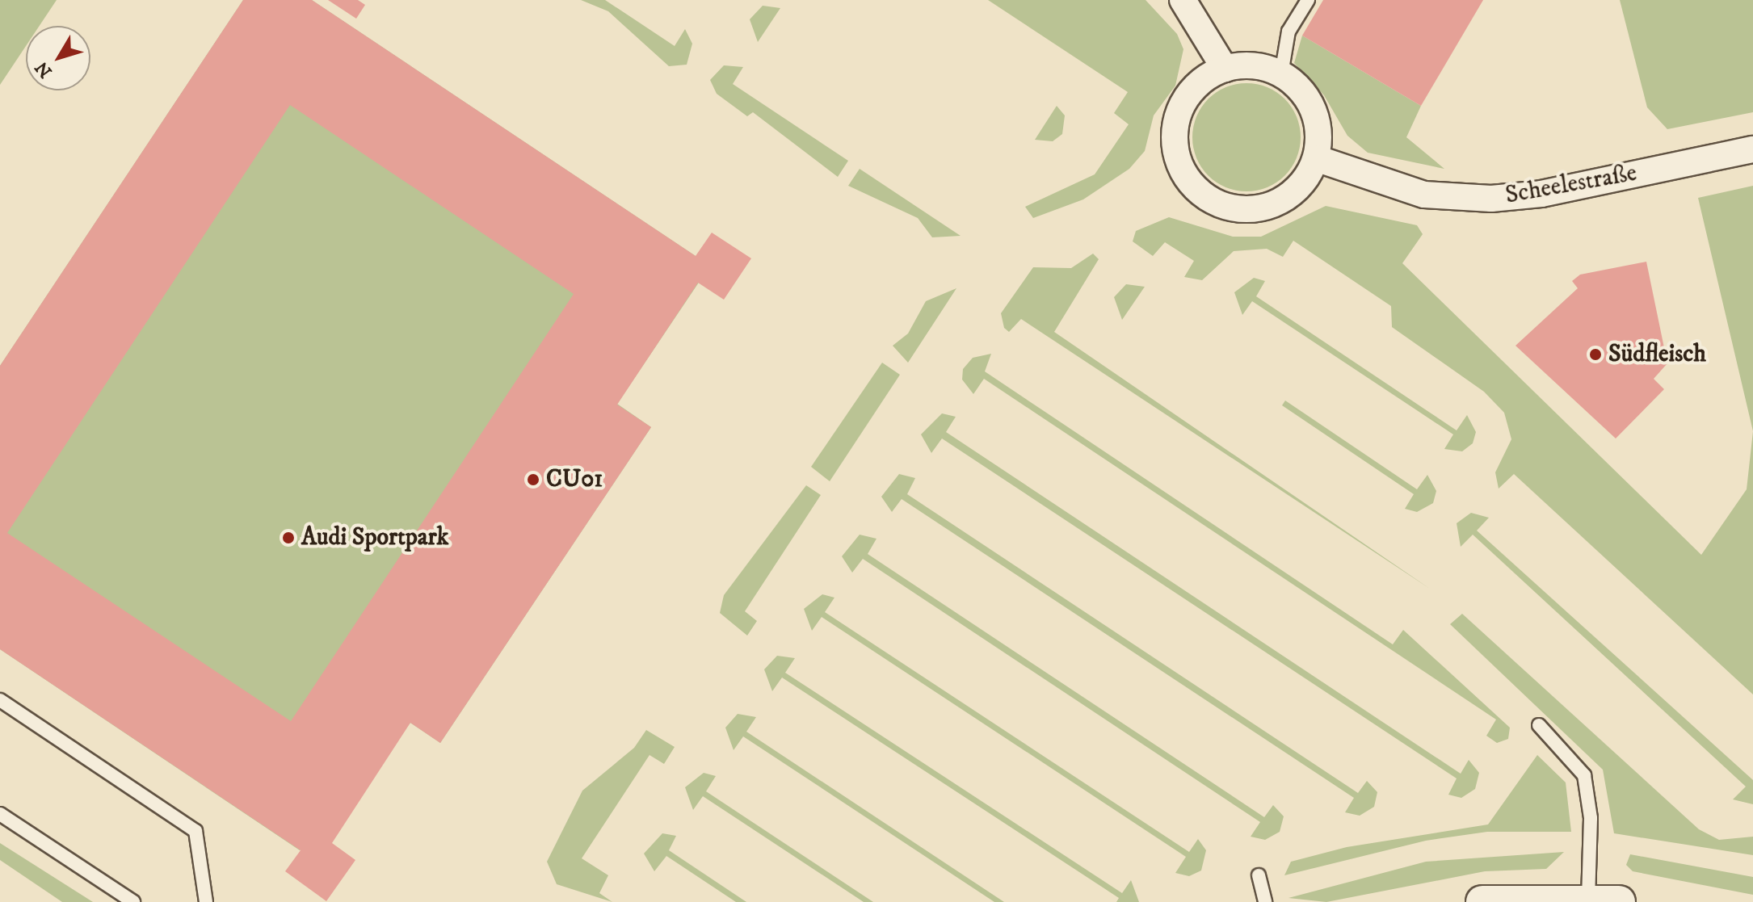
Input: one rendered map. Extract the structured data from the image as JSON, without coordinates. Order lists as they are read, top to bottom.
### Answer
{
  "streets": {
    "street": ["Scheelestraße"]
  },
  "places": ["Südfleisch", "CU01", "Audi Sportpark"],
  "north": "bottom left"
}
